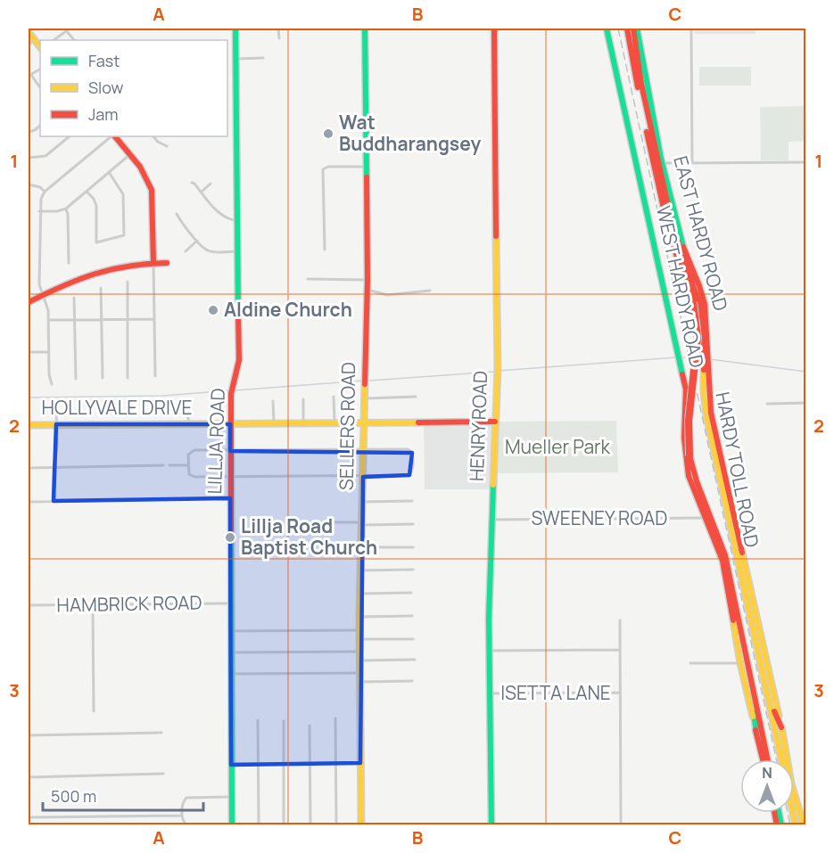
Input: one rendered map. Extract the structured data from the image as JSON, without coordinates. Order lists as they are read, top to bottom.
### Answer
{
  "streets": {
    "main road": [
      "EAST HARDY ROAD",
      "WEST HARDY ROAD",
      "HOLLYVALE DRIVE",
      "SELLERS ROAD",
      "HENRY ROAD",
      "LILLJA ROAD",
      "HARDY TOLL ROAD"
    ],
    "street": ["SWEENEY ROAD", "HAMBRICK ROAD", "ISETTA LANE"]
  },
  "crossings": [
    ["EAST HARDY ROAD", "HARDY TOLL ROAD"],
    ["WEST HARDY ROAD", "SWEENEY ROAD"],
    ["HOLLYVALE DRIVE", "SELLERS ROAD"],
    ["HOLLYVALE DRIVE", "HENRY ROAD"],
    ["HOLLYVALE DRIVE", "LILLJA ROAD"],
    ["HENRY ROAD", "SWEENEY ROAD"],
    ["HENRY ROAD", "ISETTA LANE"],
    ["LILLJA ROAD", "HAMBRICK ROAD"]
  ],
  "parks": ["Mueller Park"],
  "places": ["Wat Buddharangsey", "Aldine Church", "Lillja Road Baptist Church"],
  "legend": ["Fast", "Slow", "Jam"],
  "scale_bar": "500 m",
  "north": "top",
  "grid": {
    "columns": ["A", "B", "C"],
    "rows": ["1", "2", "3"]
  }
}
